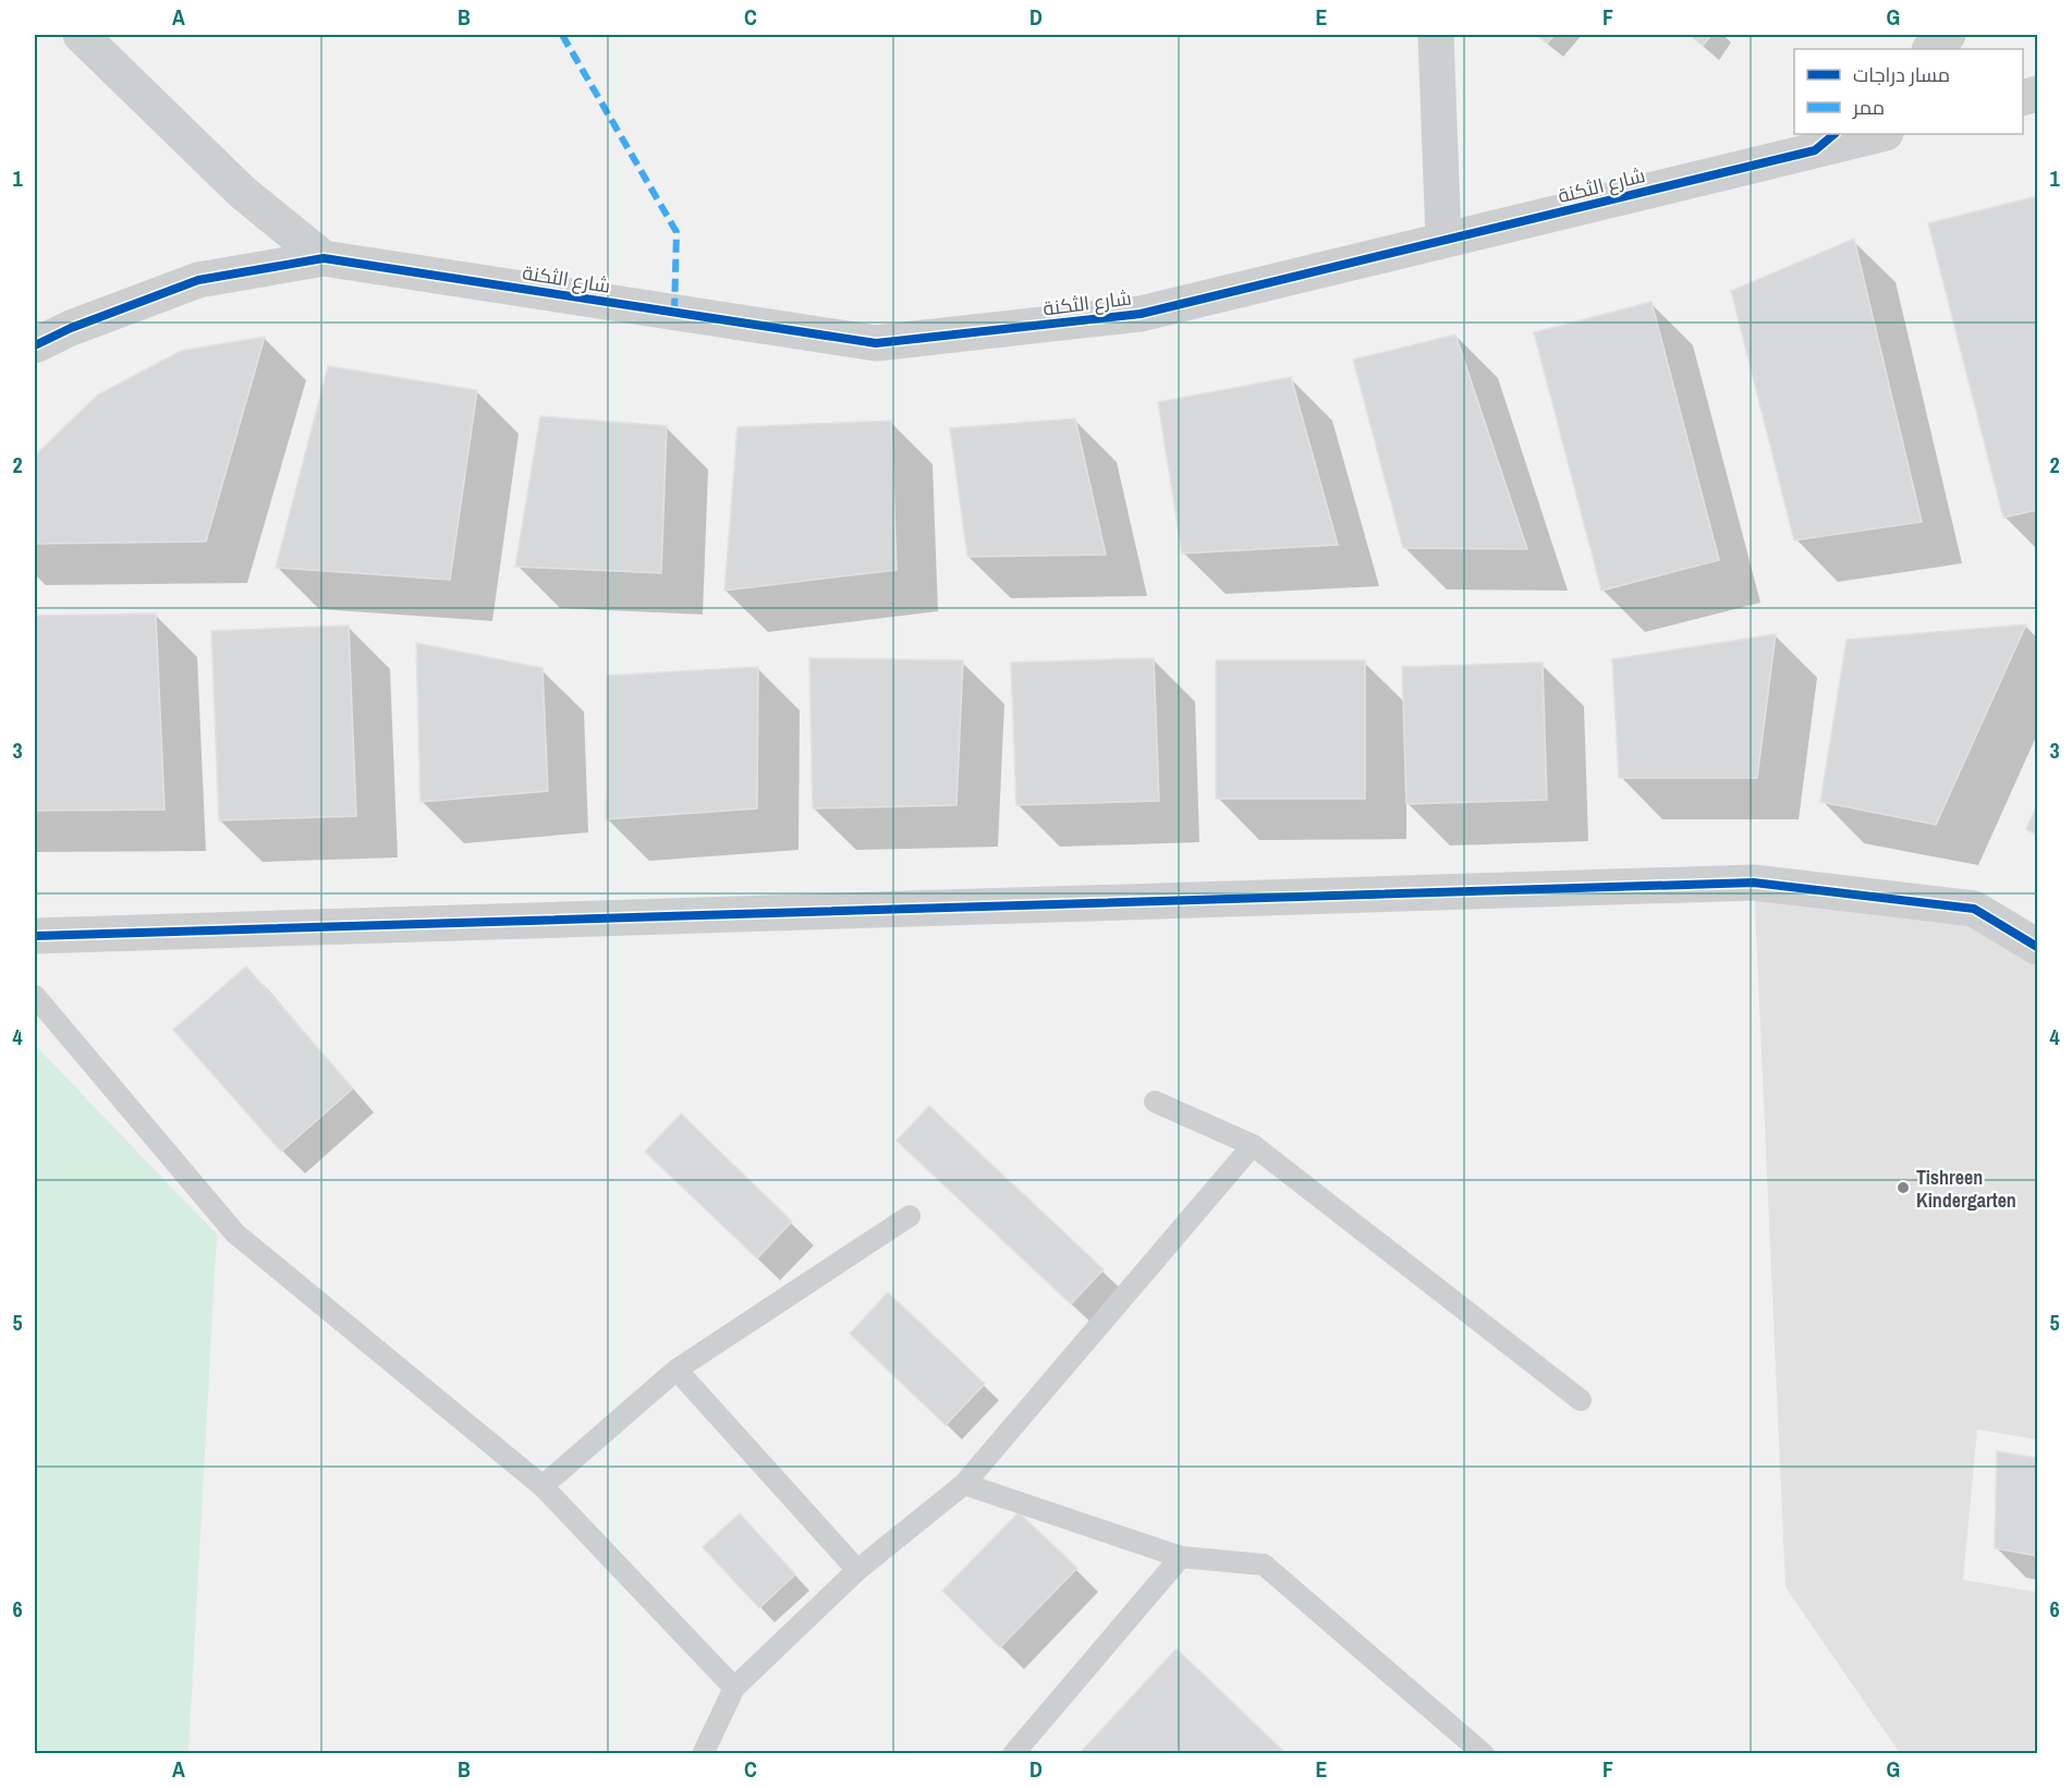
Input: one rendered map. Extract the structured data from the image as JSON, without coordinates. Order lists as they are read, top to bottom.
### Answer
{
  "streets": {
    "street": ["شارع الثكنة"]
  },
  "places": ["Tishreen Kindergarten"],
  "legend": ["مسار دراجات", "ممر"],
  "grid": {
    "columns": [
      "A",
      "B",
      "C",
      "D",
      "E",
      "F",
      "G"
    ],
    "rows": [
      "1",
      "2",
      "3",
      "4",
      "5",
      "6"
    ]
  }
}
